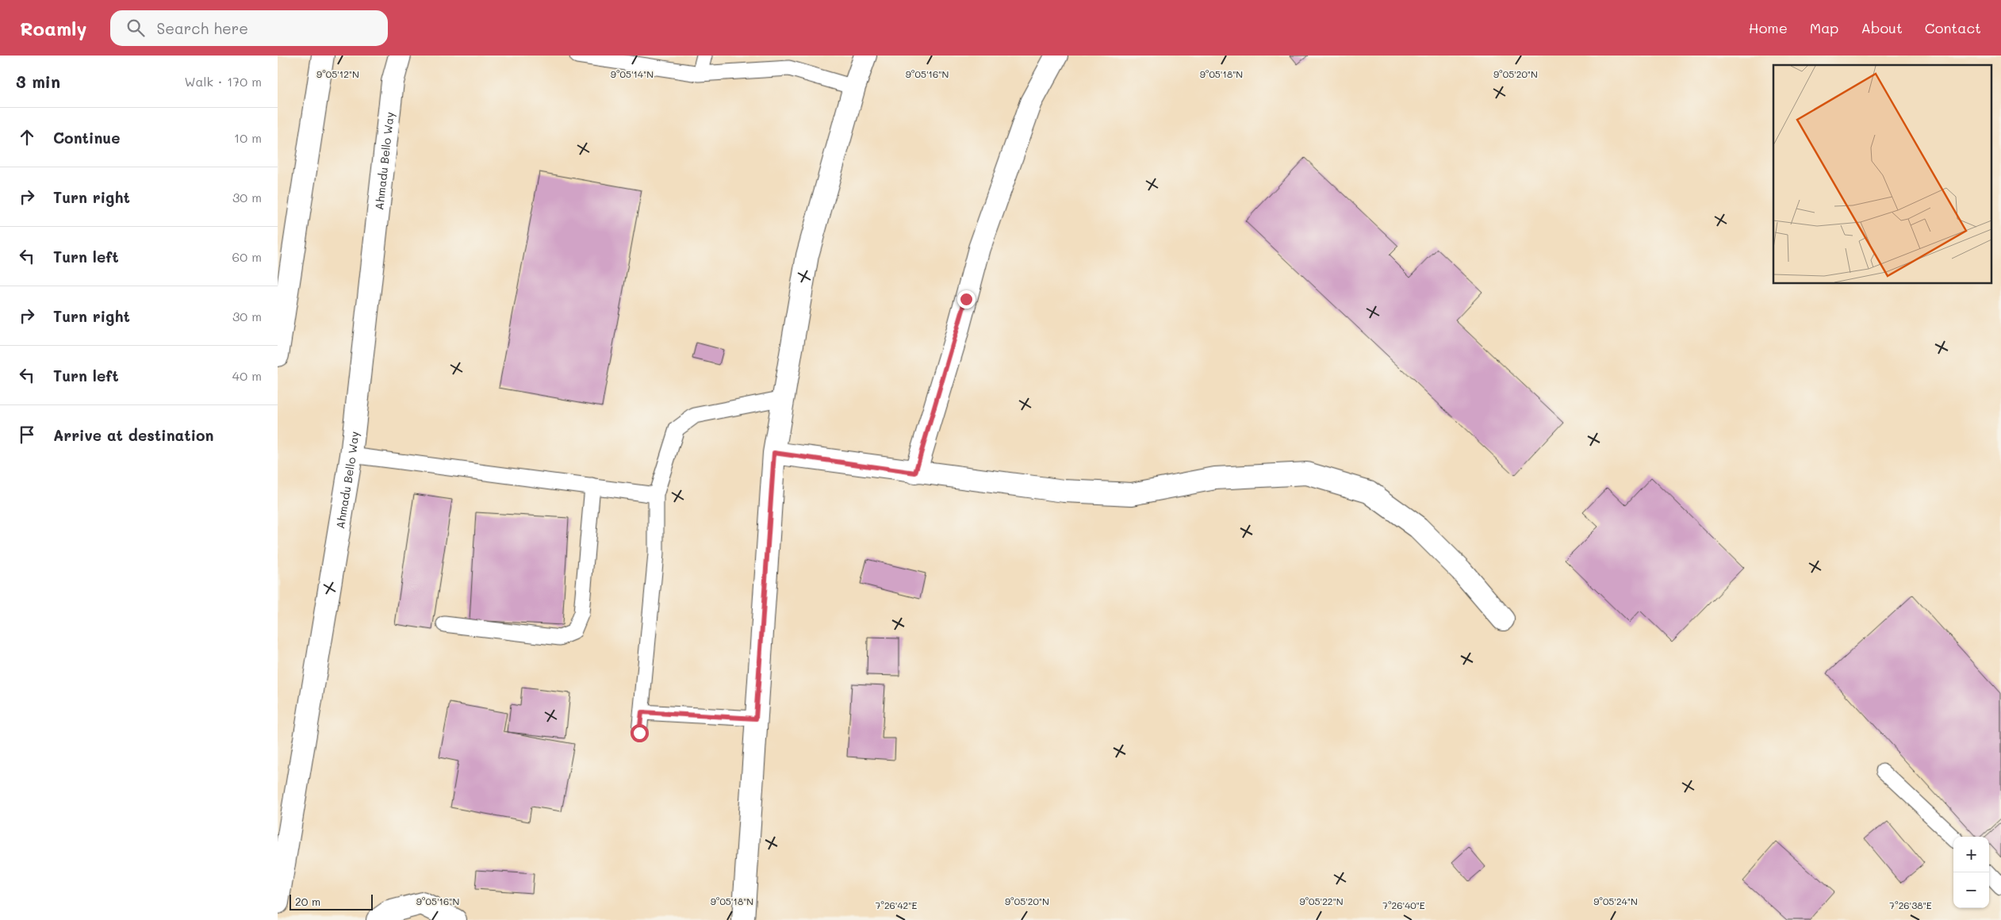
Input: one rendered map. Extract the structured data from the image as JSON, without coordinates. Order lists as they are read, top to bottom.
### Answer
{
  "streets": {
    "street": ["Ahmadu Bello Way"]
  },
  "scale_bar": "20 m",
  "page": {
    "header": "Roamly",
    "search": "Search here",
    "nav": [
      "Home",
      "Map",
      "About",
      "Contact"
    ],
    "heading": ["3 min", "Walk · 170 m"],
    "list": [
      ["Continue", "10 m"],
      ["Turn right", "30 m"],
      ["Turn left", "60 m"],
      ["Turn right", "30 m"],
      ["Turn left", "40 m"],
      "Arrive at destination"
    ],
    "map_buttons": ["+", "−"],
    "scale": "20 m"
  },
  "coordinates": [
    "9°05'12\"N",
    "9°05'14\"N",
    "9°05'16\"N",
    "9°05'18\"N",
    "9°05'20\"N",
    "9°05'22\"N",
    "9°05'24\"N",
    "7°26'42\"E",
    "7°26'40\"E",
    "7°26'38\"E"
  ]
}
